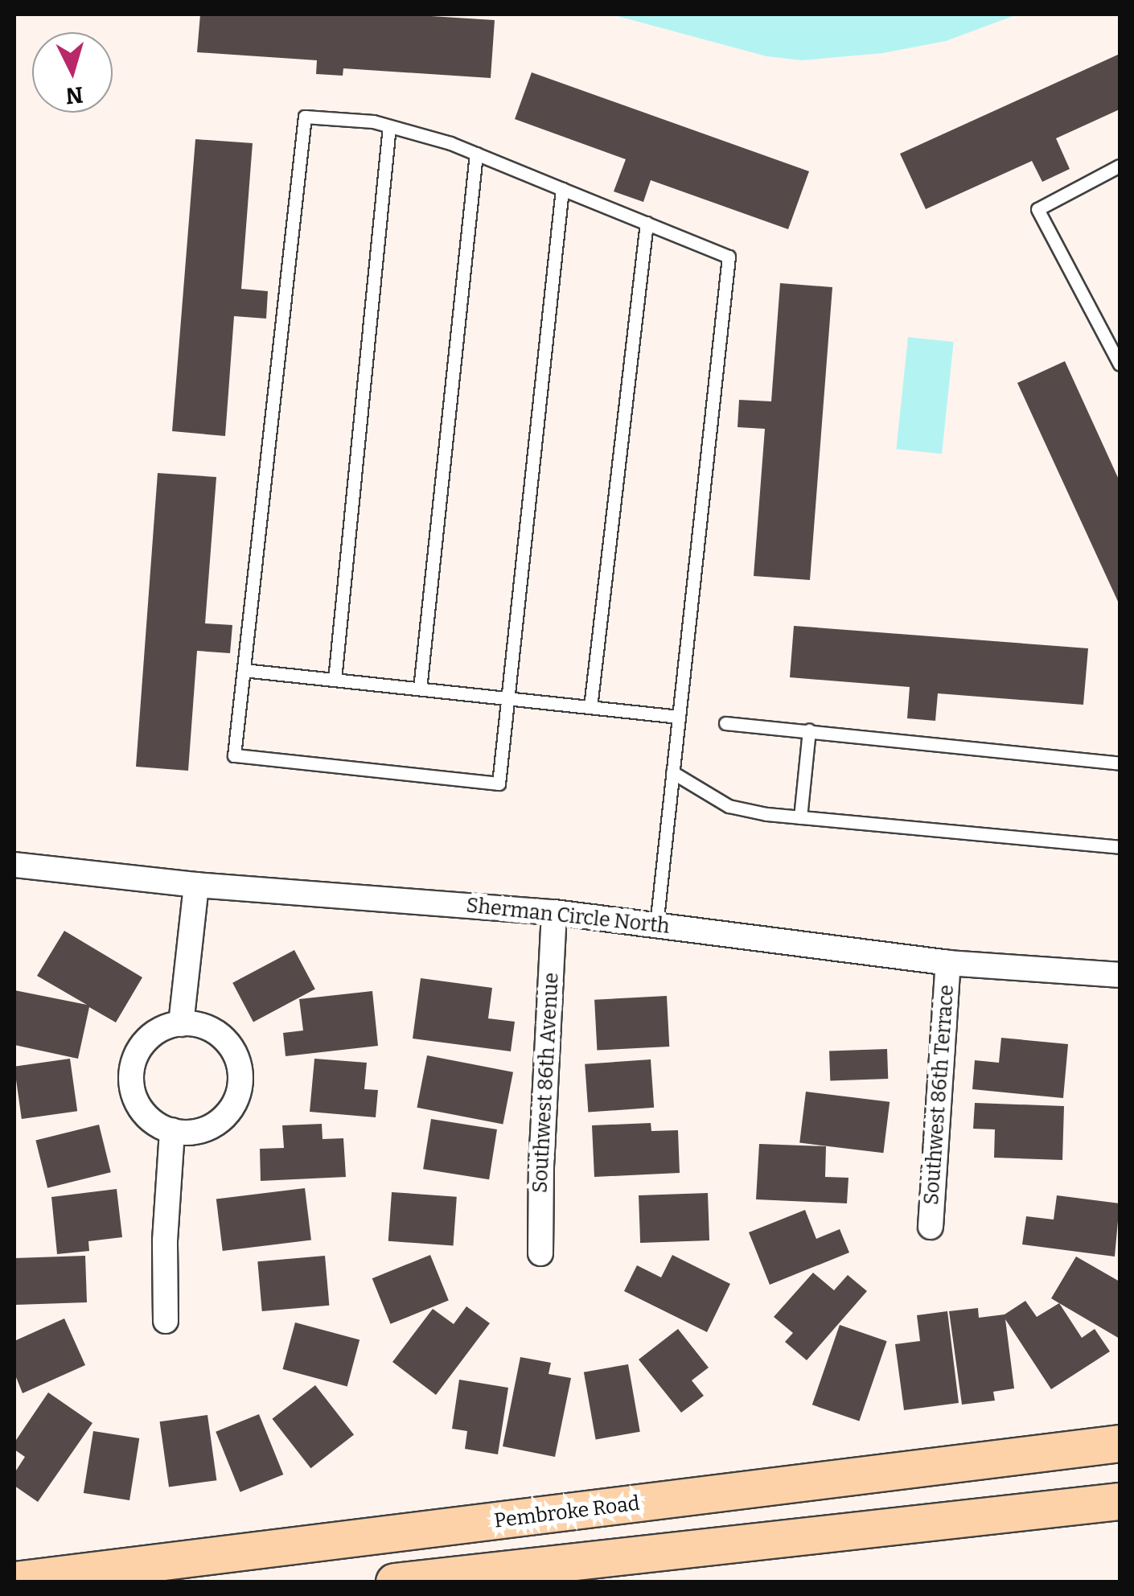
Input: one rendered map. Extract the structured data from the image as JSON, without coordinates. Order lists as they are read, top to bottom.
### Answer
{
  "streets": {
    "main road": ["Pembroke Road"],
    "street": ["Sherman Circle North", "Southwest 86th Avenue", "Southwest 86th Terrace"]
  },
  "crossings": [
    ["Sherman Circle North", "Southwest 86th Avenue"],
    ["Sherman Circle North", "Southwest 86th Terrace"]
  ],
  "north": "bottom"
}
